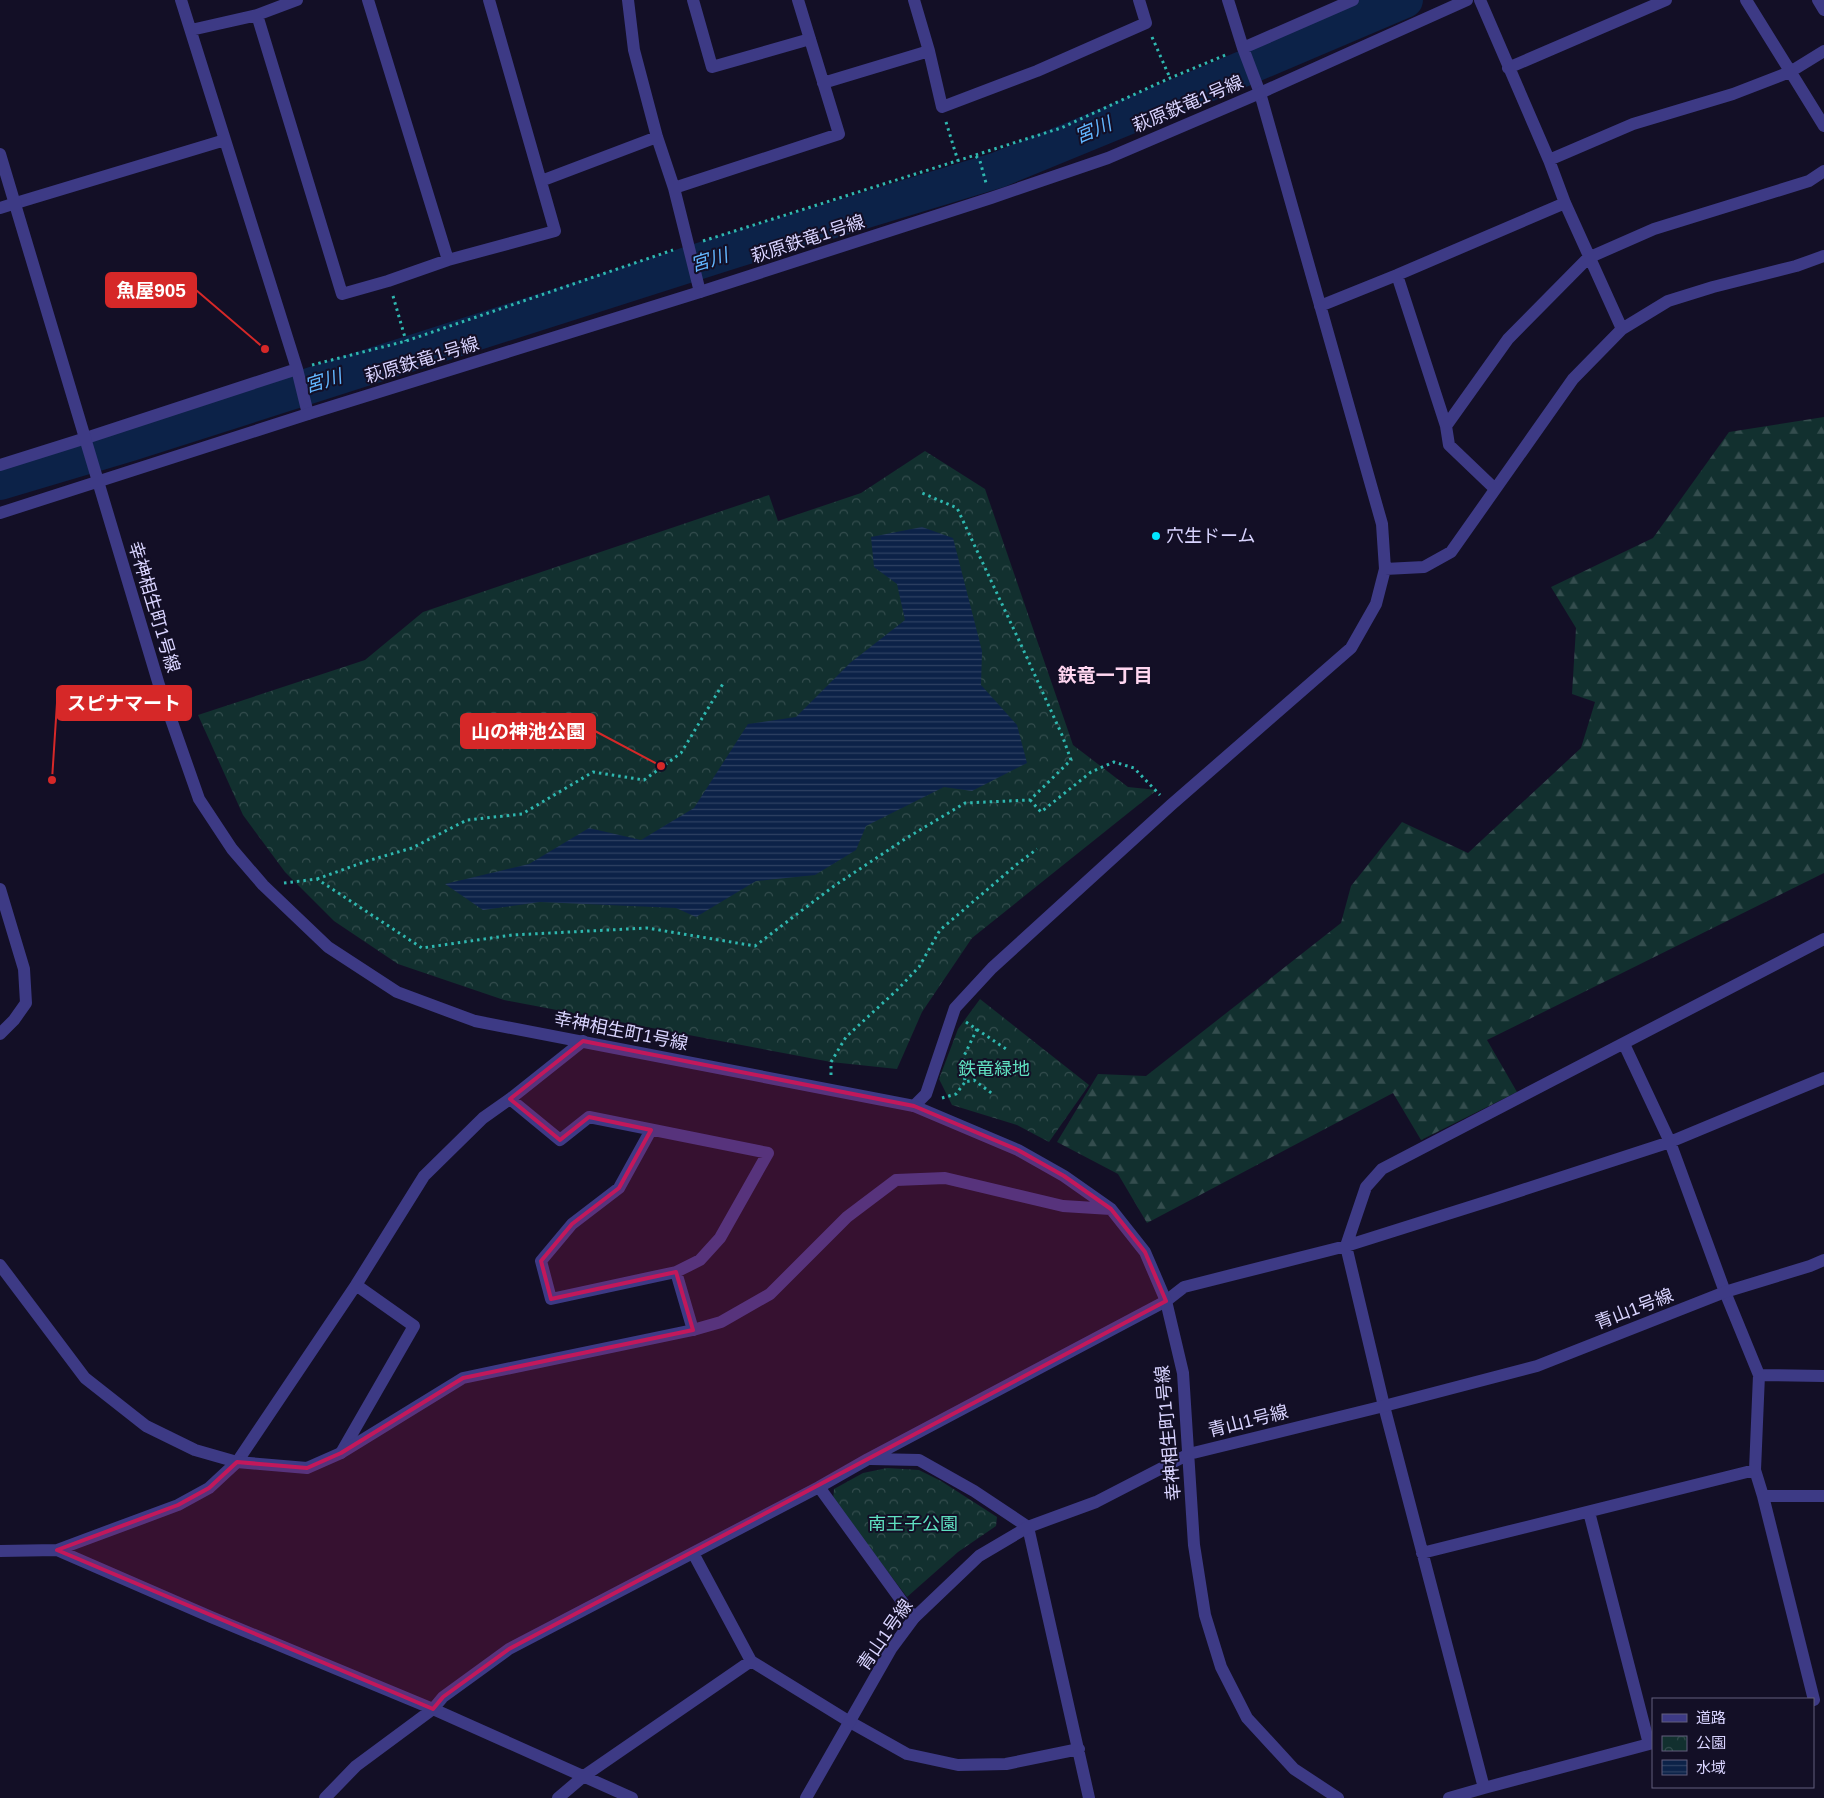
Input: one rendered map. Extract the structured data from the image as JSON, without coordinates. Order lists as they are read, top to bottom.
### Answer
{
  "streets": {
    "street": ["萩原鉄竜1号線", "幸神相生町1号線", "青山1号線"]
  },
  "crossings": [
    ["萩原鉄竜1号線", "幸神相生町1号線"],
    ["幸神相生町1号線", "青山1号線"]
  ],
  "districts": ["鉄竜一丁目"],
  "water": ["宮川"],
  "parks": ["鉄竜緑地", "南王子公園"],
  "places": [
    "魚屋905",
    "穴生ドーム",
    "山の神池公園",
    "スピナマート"
  ],
  "legend": ["道路", "公園", "水域"]
}
